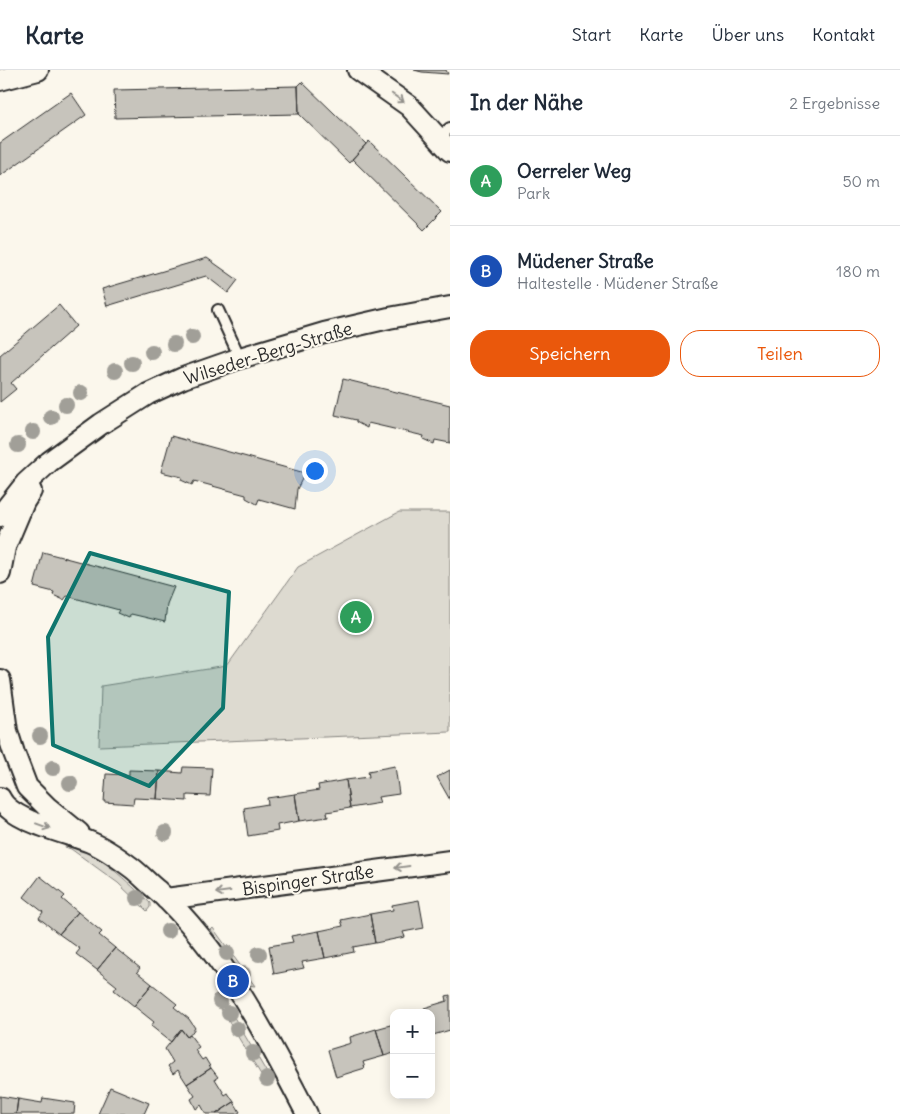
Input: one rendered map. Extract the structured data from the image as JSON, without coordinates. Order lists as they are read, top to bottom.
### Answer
{
  "streets": {
    "street": ["Wilseder-Berg-Straße", "Bispinger Straße"]
  },
  "one_way": ["Bispinger Straße"],
  "page": {
    "header": "Karte",
    "nav": [
      "Start",
      "Karte",
      "Über uns",
      "Kontakt"
    ],
    "heading": ["In der Nähe", "2 Ergebnisse"],
    "list": [
      {
        "mark": "A",
        "name": "Oerreler Weg",
        "note": "Park",
        "value": "50 m"
      },
      {
        "mark": "B",
        "name": "Müdener Straße",
        "note": "Haltestelle · Müdener Straße",
        "value": "180 m"
      }
    ],
    "buttons": ["Speichern", "Teilen"],
    "pins": ["A", "B"],
    "map_buttons": ["+", "−"]
  }
}
